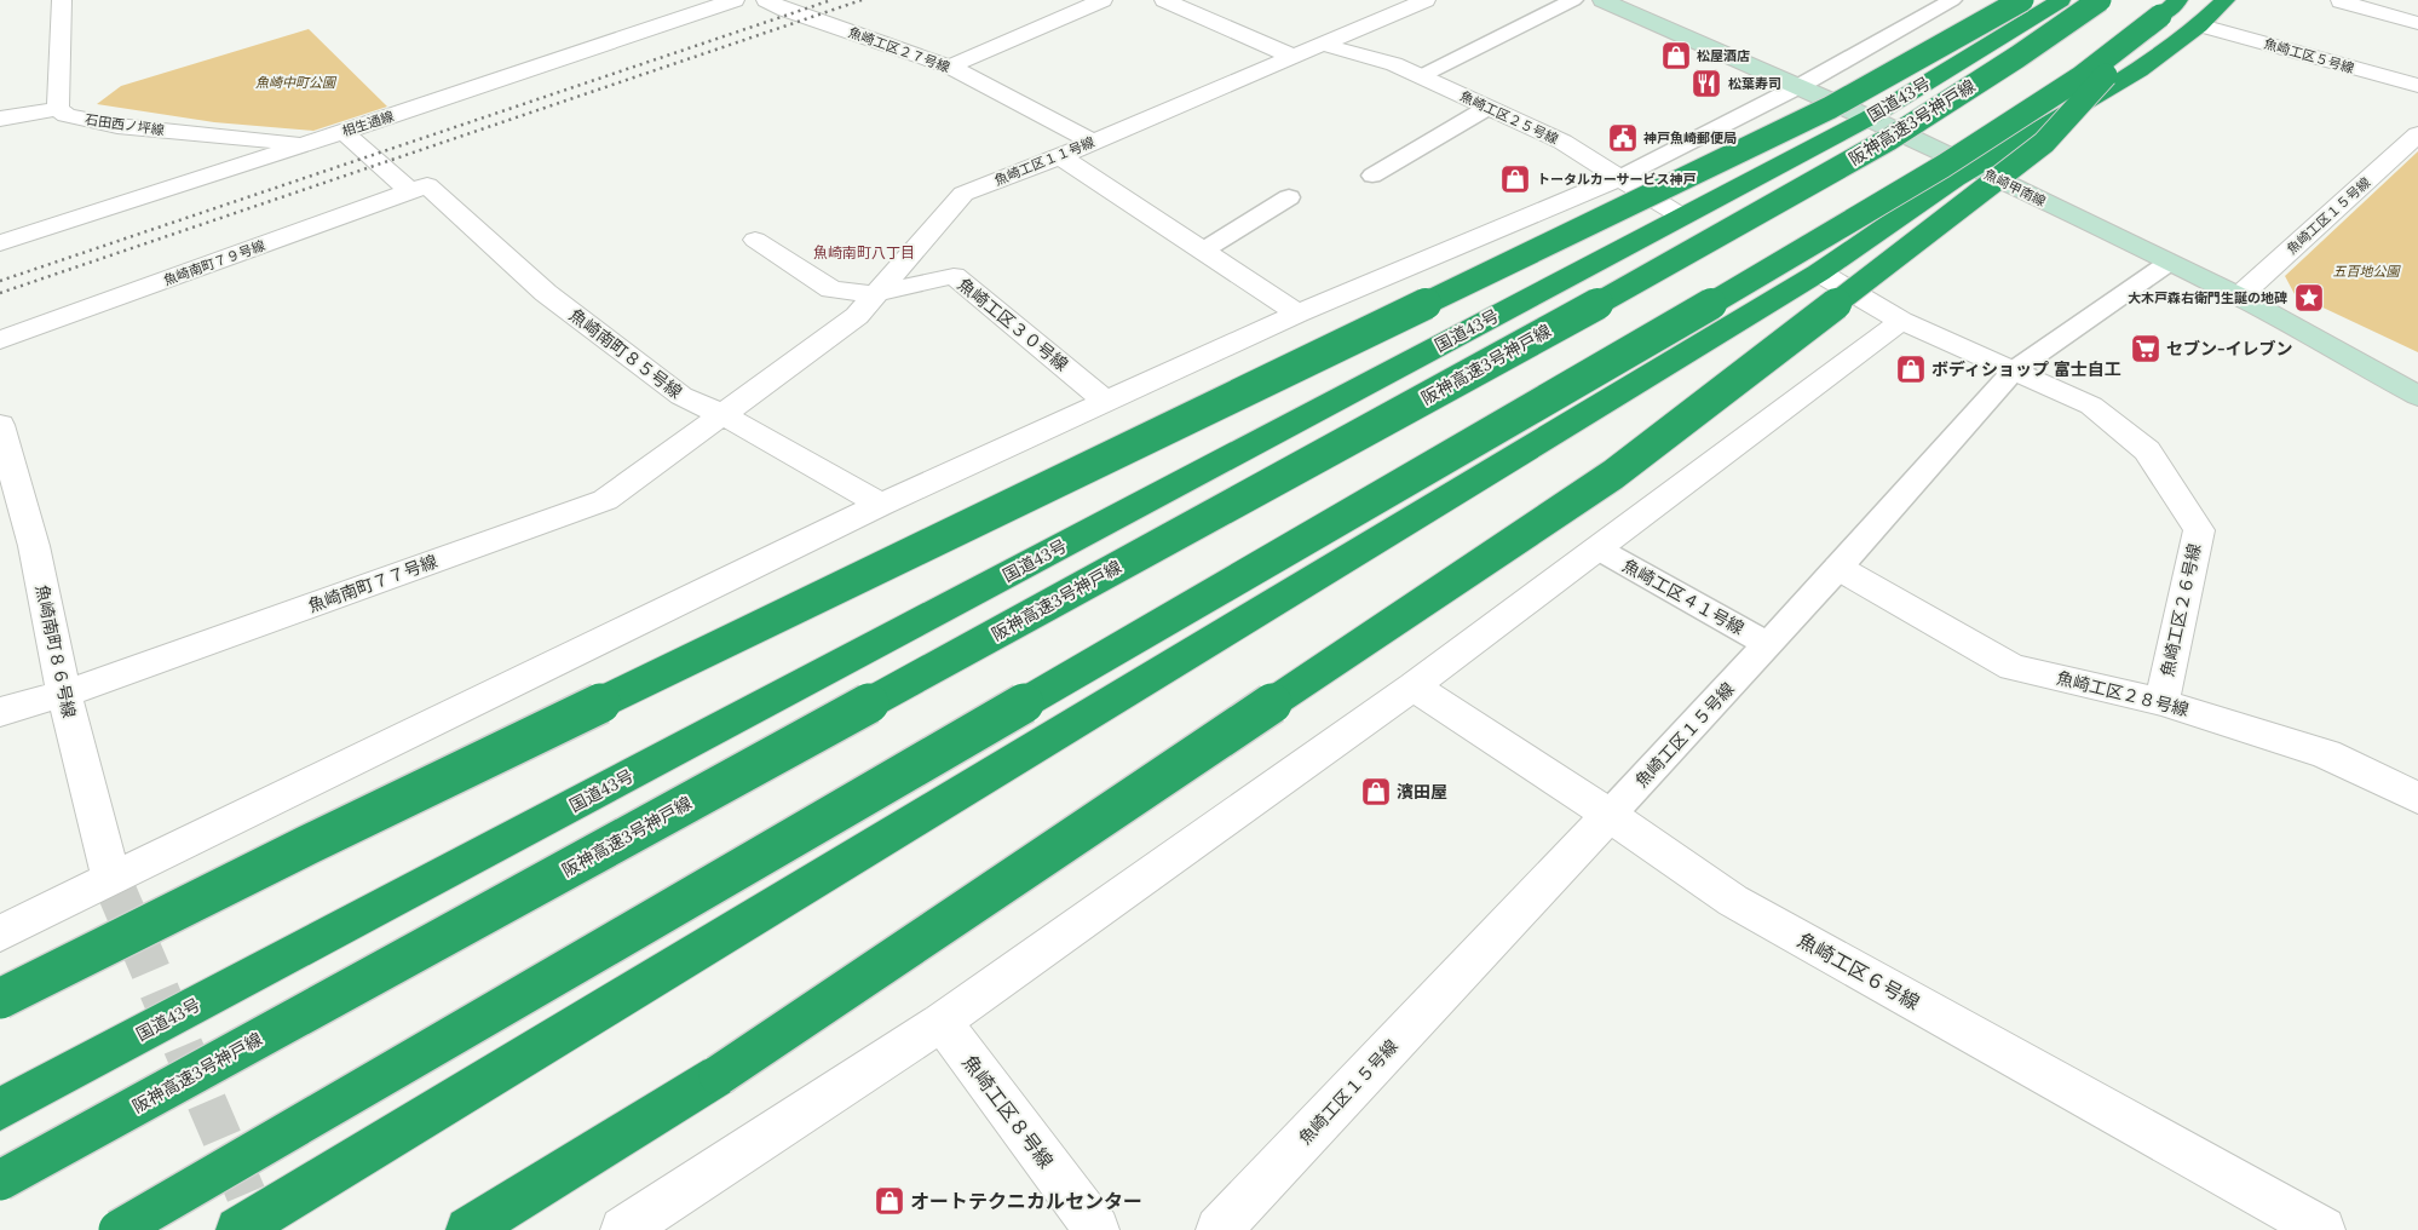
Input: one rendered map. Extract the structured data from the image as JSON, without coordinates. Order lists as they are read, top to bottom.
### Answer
{
  "streets": {
    "highway": ["国道43号", "阪神高速3号神戸線"],
    "street": [
      "魚崎工区２７号線",
      "魚崎工区５号線",
      "魚崎工区２５号線",
      "相生通線",
      "石田西ノ坪線",
      "魚崎工区１１号線",
      "魚崎甲南線",
      "魚崎工区１５号線",
      "魚崎南町７９号線",
      "魚崎工区３０号線",
      "魚崎南町８５号線",
      "魚崎南町７７号線",
      "魚崎工区２６号線",
      "魚崎南町８６号線",
      "魚崎工区２８号線",
      "魚崎工区６号線",
      "魚崎工区８号線"
    ],
    "lane": ["魚崎工区４１号線"]
  },
  "crossings": [
    ["魚崎工区２７号線", "魚崎工区１１号線"],
    ["国道43号", "魚崎工区２５号線"],
    ["国道43号", "魚崎甲南線"],
    ["魚崎工区２５号線", "魚崎工区１１号線"],
    ["相生通線", "石田西ノ坪線"],
    ["魚崎工区１１号線", "魚崎工区３０号線"],
    ["魚崎工区１１号線", "魚崎南町８５号線"],
    ["魚崎工区１１号線", "魚崎南町７７号線"],
    ["魚崎甲南線", "魚崎工区１５号線"],
    ["魚崎工区１５号線", "魚崎工区４１号線"],
    ["魚崎工区１５号線", "魚崎工区２６号線"],
    ["魚崎工区１５号線", "魚崎工区２８号線"],
    ["魚崎工区１５号線", "魚崎工区６号線"],
    ["魚崎南町７９号線", "魚崎南町８５号線"],
    ["魚崎南町８５号線", "魚崎南町７７号線"],
    ["魚崎南町７７号線", "魚崎南町８６号線"],
    ["魚崎工区２６号線", "魚崎工区２８号線"]
  ],
  "districts": ["魚崎南町八丁目"],
  "parks": ["魚崎中町公園", "五百地公園"],
  "places": {
    "shop": [
      "松屋酒店",
      "トータルカーサービス神戸",
      "ボディショップ 富士自工",
      "濱田屋",
      "オートテクニカルセンター"
    ],
    "restaurant": ["松葉寿司"],
    "public building": ["神戸魚崎郵便局"],
    "place": ["大木戸森右衛門生誕の地碑"],
    "supermarket": ["セブン-イレブン"]
  }
}
